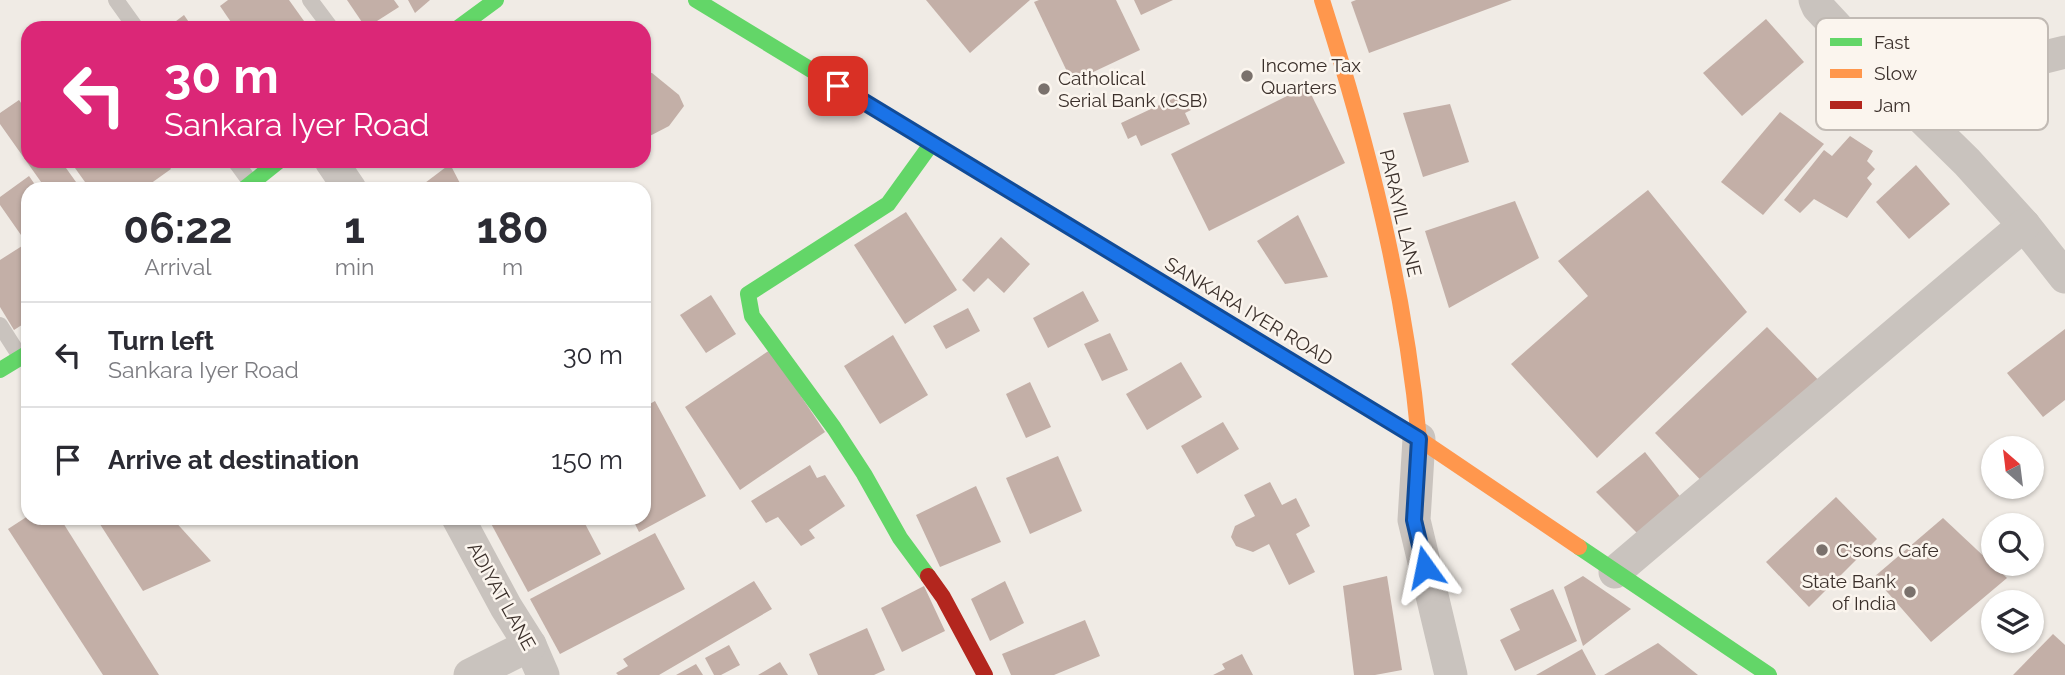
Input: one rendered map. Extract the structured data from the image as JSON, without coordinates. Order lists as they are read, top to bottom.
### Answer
{
  "streets": {
    "main road": ["PARAYIL LANE", "SANKARA IYER ROAD"],
    "street": ["ADIYAT LANE"]
  },
  "crossings": [
    ["PARAYIL LANE", "SANKARA IYER ROAD"]
  ],
  "places": [
    "Income Tax Quarters",
    "Catholical Serial Bank (CSB)",
    "C'sons Cafe",
    "State Bank of India"
  ],
  "legend": ["Fast", "Slow", "Jam"],
  "north": "top left",
  "page": {
    "turn": ["30 m", "Sankara Iyer Road"],
    "eta": [
      "06:22",
      "Arrival",
      "1",
      "min",
      "180",
      "m"
    ],
    "list": [
      {
        "name": "Turn left",
        "note": "Sankara Iyer Road",
        "value": "30 m"
      },
      {
        "name": "Arrive at destination",
        "value": "150 m"
      }
    ]
  }
}
